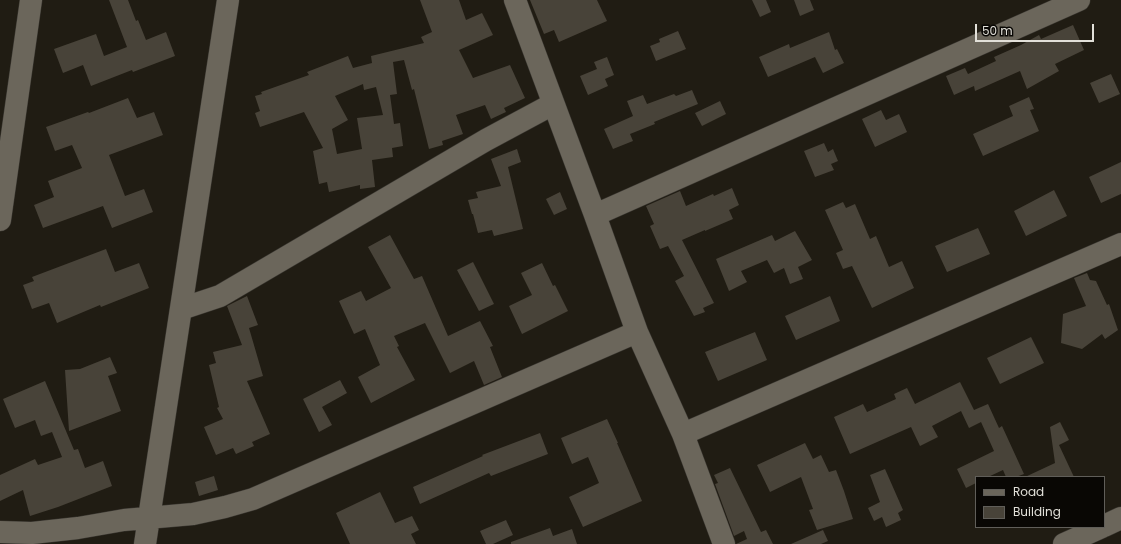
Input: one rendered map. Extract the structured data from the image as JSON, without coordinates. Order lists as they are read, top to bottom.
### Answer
{
  "legend": ["Road", "Building"],
  "scale_bar": "50 m"
}
